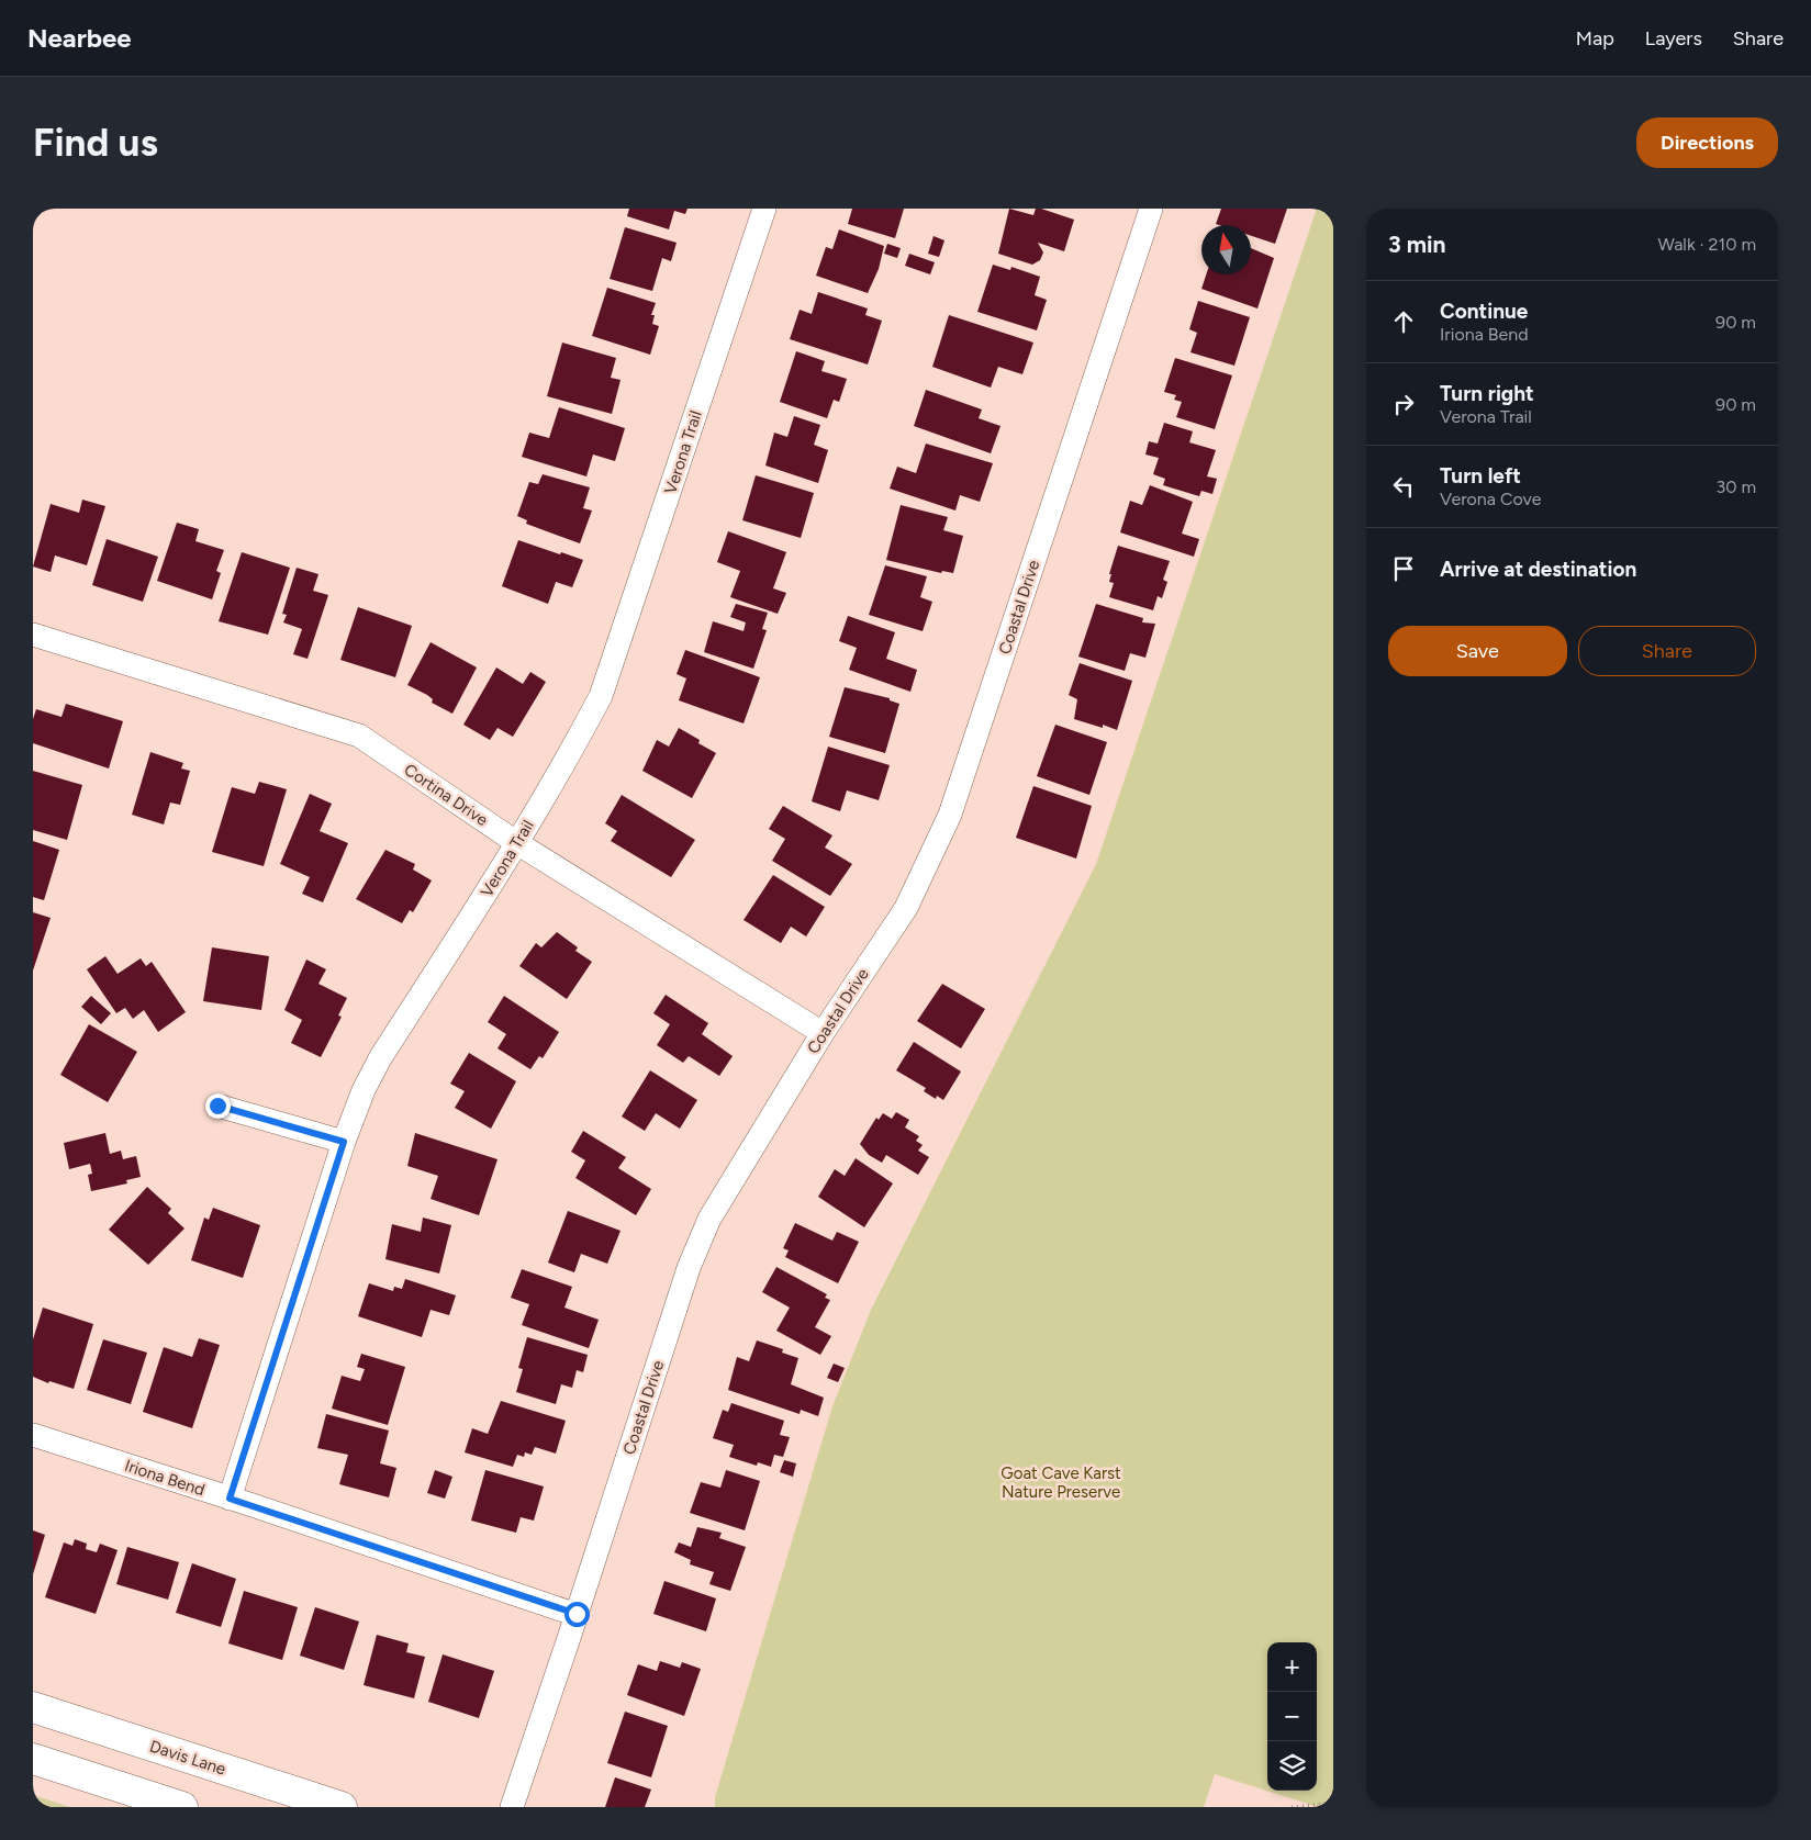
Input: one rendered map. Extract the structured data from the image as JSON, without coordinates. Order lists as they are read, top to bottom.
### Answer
{
  "streets": {
    "main road": ["Davis Lane"],
    "street": [
      "Verona Trail",
      "Coastal Drive",
      "Cortina Drive",
      "Iriona Bend"
    ]
  },
  "crossings": [
    ["Verona Trail", "Cortina Drive"],
    ["Verona Trail", "Iriona Bend"],
    ["Coastal Drive", "Cortina Drive"],
    ["Coastal Drive", "Iriona Bend"]
  ],
  "parks": ["Goat Cave Karst Nature Preserve"],
  "north": "top",
  "page": {
    "header": "Nearbee",
    "nav": ["Map", "Layers", "Share"],
    "buttons": [
      "Directions",
      ["Save", "Share"]
    ],
    "title": "Find us",
    "heading": ["3 min", "Walk · 210 m"],
    "list": [
      ["Continue", "Iriona Bend", "90 m"],
      ["Turn right", "Verona Trail", "90 m"],
      ["Turn left", "Verona Cove", "30 m"],
      "Arrive at destination"
    ],
    "map_buttons": ["+", "−"]
  }
}
